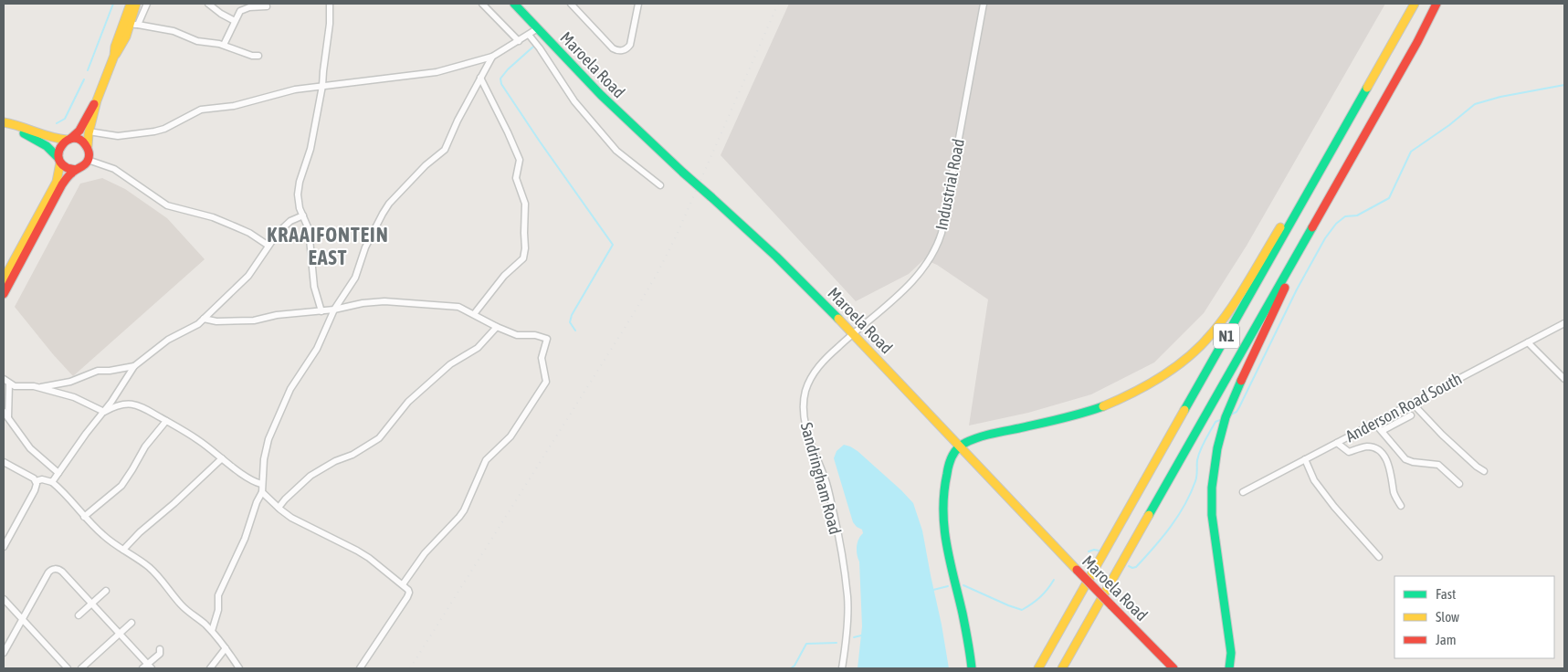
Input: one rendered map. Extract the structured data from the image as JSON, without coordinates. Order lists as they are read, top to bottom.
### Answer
{
  "streets": {
    "main road": ["Maroela Road", "N1"],
    "street": ["Industrial Road", "Anderson Road South", "Sandringham Road"]
  },
  "crossings": [
    ["Maroela Road", "Industrial Road"],
    ["Maroela Road", "Sandringham Road"],
    ["Industrial Road", "Sandringham Road"]
  ],
  "districts": ["KRAAIFONTEIN EAST"],
  "legend": ["Fast", "Slow", "Jam"]
}
